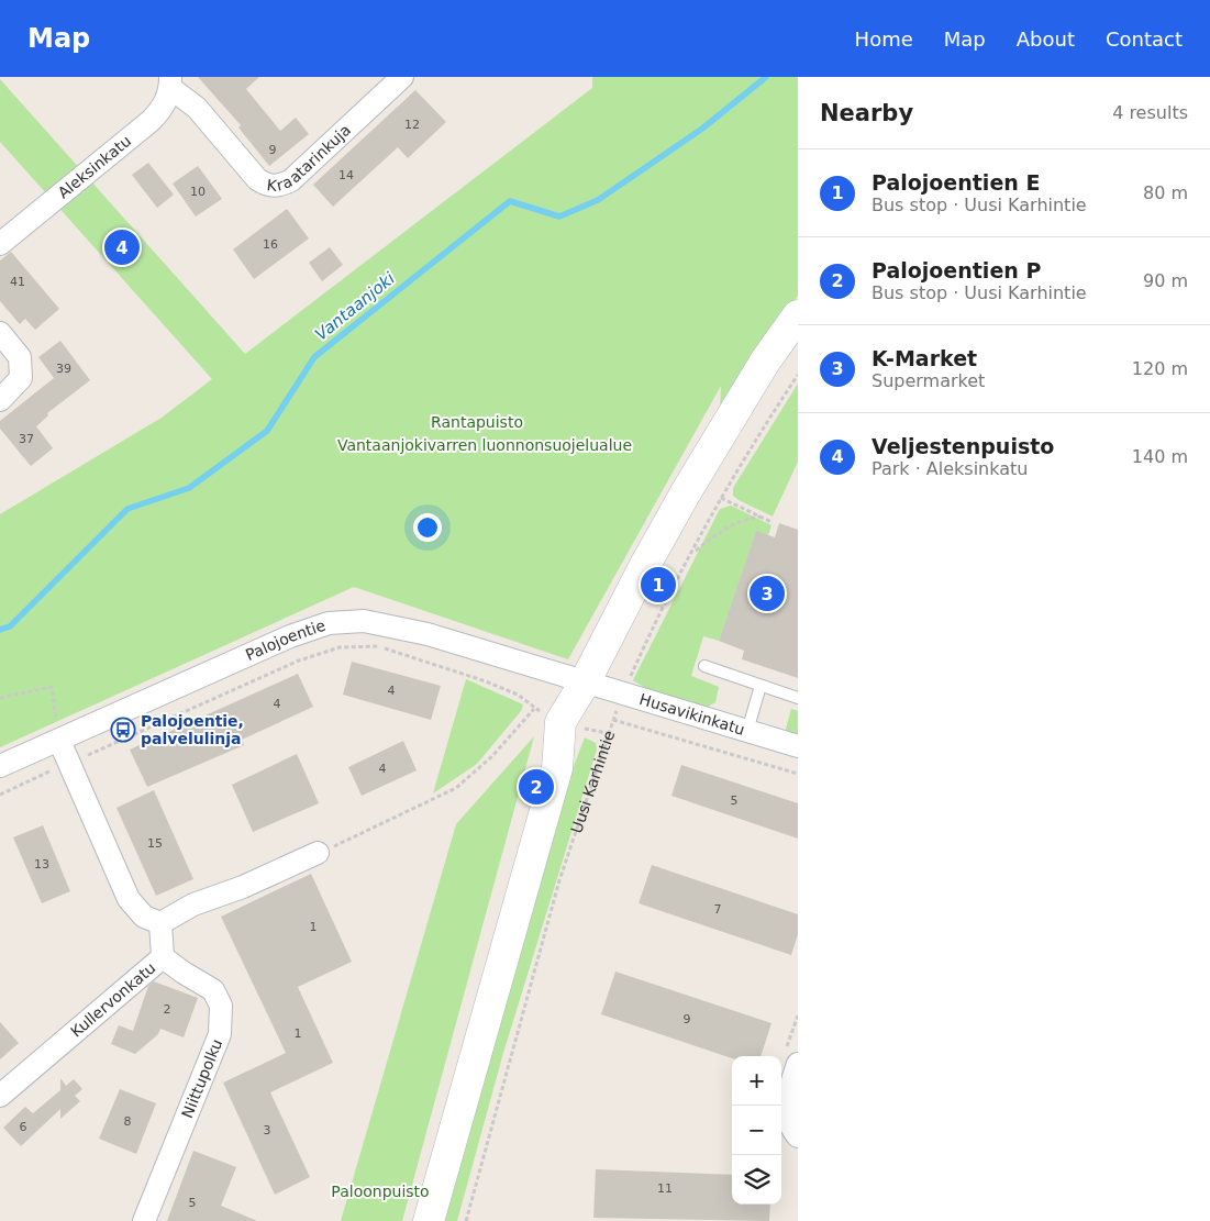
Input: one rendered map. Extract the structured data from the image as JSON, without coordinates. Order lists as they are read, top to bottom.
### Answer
{
  "streets": {
    "street": [
      "Kraatarinkuja",
      "Aleksinkatu",
      "Palojoentie",
      "Husavikinkatu",
      "Uusi Karhintie",
      "Kullervonkatu",
      "Niittupolku"
    ]
  },
  "crossings": [
    ["Kraatarinkuja", "Aleksinkatu"],
    ["Palojoentie", "Husavikinkatu"],
    ["Palojoentie", "Uusi Karhintie"],
    ["Husavikinkatu", "Uusi Karhintie"],
    ["Kullervonkatu", "Niittupolku"]
  ],
  "water": ["Vantaanjoki"],
  "parks": ["Rantapuisto", "Vantaanjokivarren luonnonsuojelualue", "Paloonpuisto"],
  "places": {
    "bus stop": ["Palojoentie, palvelulinja"]
  },
  "house_numbers": [
    "12",
    "9",
    "14",
    "10",
    "16",
    "41",
    "39",
    "37",
    "4",
    "4",
    "4",
    "5",
    "15",
    "13",
    "7",
    "1",
    "2",
    "9",
    "1",
    "8",
    "6",
    "3",
    "11",
    "5"
  ],
  "page": {
    "header": "Map",
    "nav": [
      "Home",
      "Map",
      "About",
      "Contact"
    ],
    "heading": ["Nearby", "4 results"],
    "list": [
      {
        "mark": "1",
        "name": "Palojoentien E",
        "note": "Bus stop · Uusi Karhintie",
        "value": "80 m"
      },
      {
        "mark": "2",
        "name": "Palojoentien P",
        "note": "Bus stop · Uusi Karhintie",
        "value": "90 m"
      },
      {
        "mark": "3",
        "name": "K-Market",
        "note": "Supermarket",
        "value": "120 m"
      },
      {
        "mark": "4",
        "name": "Veljestenpuisto",
        "note": "Park · Aleksinkatu",
        "value": "140 m"
      }
    ],
    "pins": [
      "4",
      "1",
      "3",
      "2"
    ],
    "map_buttons": ["+", "−"]
  }
}
